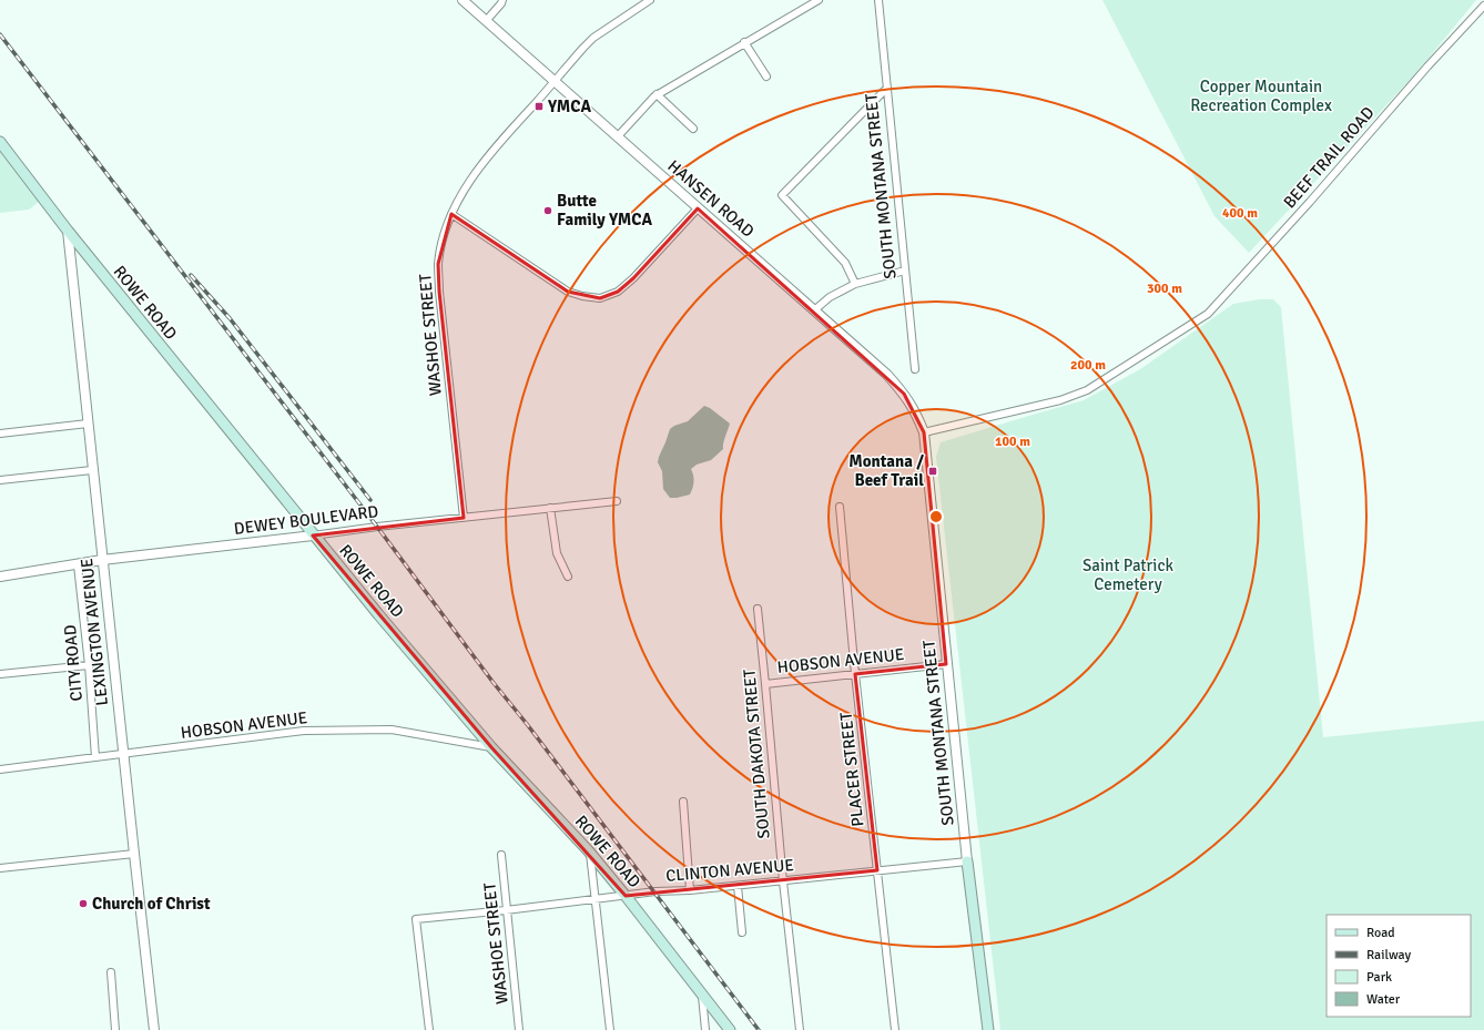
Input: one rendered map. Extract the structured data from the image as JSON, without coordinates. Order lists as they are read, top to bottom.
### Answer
{
  "streets": {
    "main road": ["SOUTH MONTANA STREET", "ROWE ROAD"],
    "street": [
      "BEEF TRAIL ROAD",
      "HANSEN ROAD",
      "WASHOE STREET",
      "DEWEY BOULEVARD",
      "LEXINGTON AVENUE",
      "HOBSON AVENUE",
      "CITY ROAD",
      "SOUTH DAKOTA STREET",
      "PLACER STREET",
      "CLINTON AVENUE"
    ]
  },
  "crossings": [
    ["BEEF TRAIL ROAD", "SOUTH MONTANA STREET"],
    ["BEEF TRAIL ROAD", "HANSEN ROAD"],
    ["SOUTH MONTANA STREET", "HANSEN ROAD"],
    ["SOUTH MONTANA STREET", "HOBSON AVENUE"],
    ["SOUTH MONTANA STREET", "CLINTON AVENUE"],
    ["HANSEN ROAD", "WASHOE STREET"],
    ["ROWE ROAD", "DEWEY BOULEVARD"],
    ["ROWE ROAD", "LEXINGTON AVENUE"],
    ["ROWE ROAD", "HOBSON AVENUE"],
    ["ROWE ROAD", "CLINTON AVENUE"],
    ["WASHOE STREET", "DEWEY BOULEVARD"],
    ["WASHOE STREET", "CLINTON AVENUE"],
    ["DEWEY BOULEVARD", "LEXINGTON AVENUE"],
    ["DEWEY BOULEVARD", "CITY ROAD"],
    ["LEXINGTON AVENUE", "HOBSON AVENUE"],
    ["HOBSON AVENUE", "CITY ROAD"],
    ["HOBSON AVENUE", "SOUTH DAKOTA STREET"],
    ["HOBSON AVENUE", "PLACER STREET"],
    ["SOUTH DAKOTA STREET", "CLINTON AVENUE"],
    ["PLACER STREET", "CLINTON AVENUE"]
  ],
  "parks": ["Copper Mountain Recreation Complex", "Saint Patrick Cemetery"],
  "places": {
    "transit": ["YMCA", "Montana / Beef Trail"],
    "other": ["Butte Family YMCA", "Church of Christ"]
  },
  "legend": [
    "Road",
    "Railway",
    "Park",
    "Water"
  ],
  "rings": [
    "400 m",
    "300 m",
    "200 m",
    "100 m"
  ]
}
